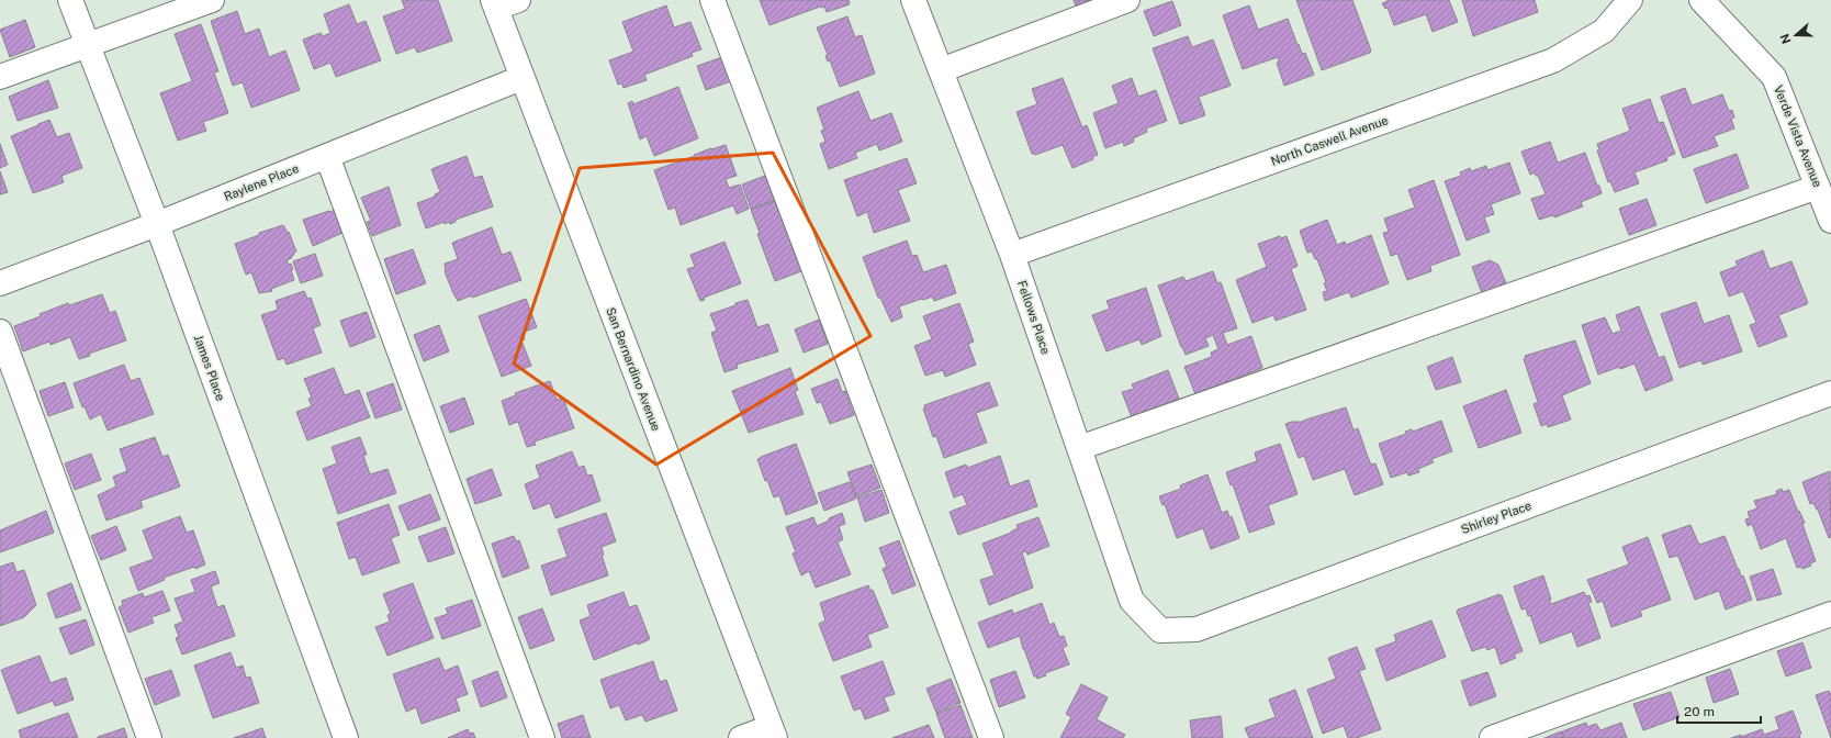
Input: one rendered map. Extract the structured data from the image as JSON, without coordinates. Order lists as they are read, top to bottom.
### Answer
{
  "streets": {
    "street": [
      "Verde Vista Avenue",
      "North Caswell Avenue",
      "Raylene Place",
      "Fellows Place",
      "James Place",
      "San Bernardino Avenue",
      "Shirley Place"
    ]
  },
  "crossings": [
    ["North Caswell Avenue", "Fellows Place"],
    ["Raylene Place", "James Place"],
    ["Raylene Place", "San Bernardino Avenue"],
    ["Fellows Place", "Shirley Place"]
  ],
  "scale_bar": "20 m",
  "north": "left"
}
